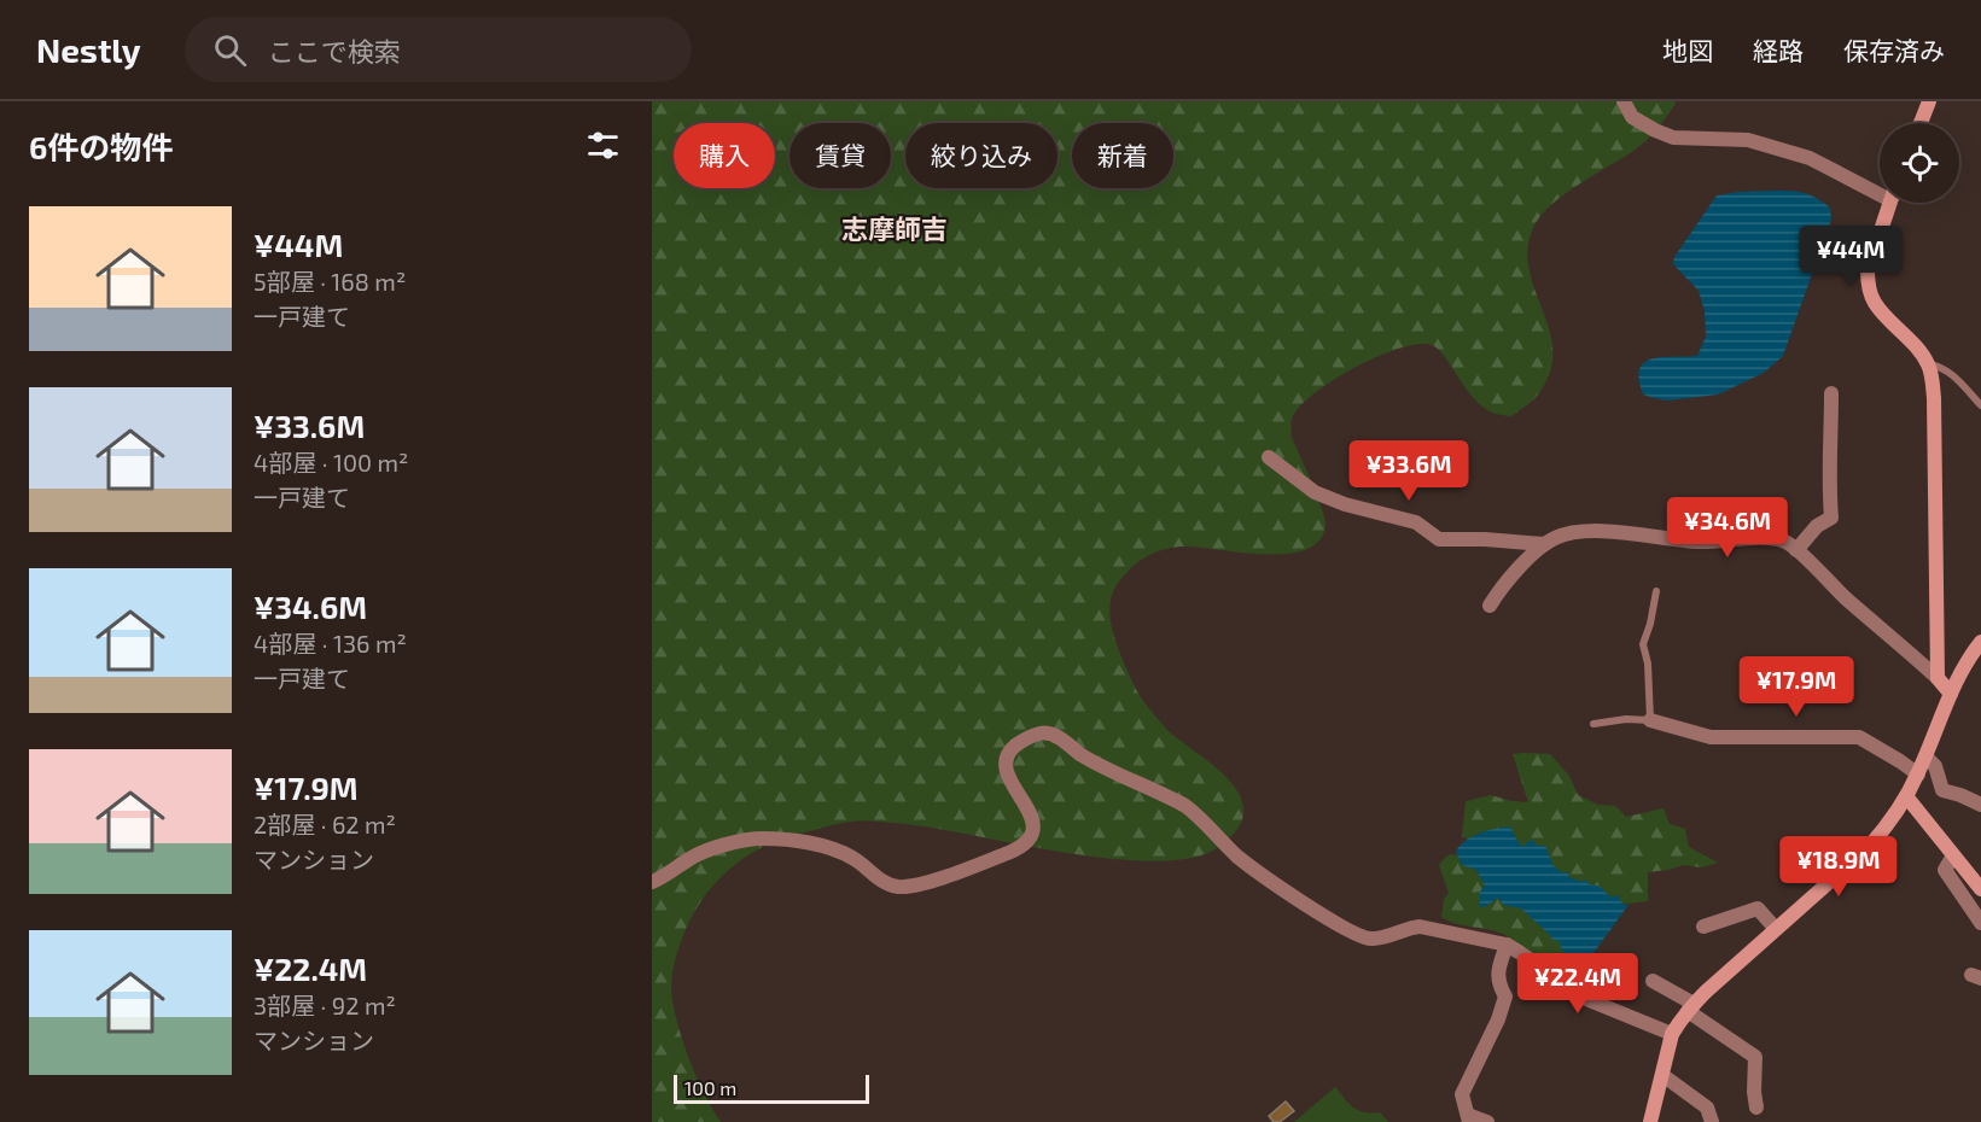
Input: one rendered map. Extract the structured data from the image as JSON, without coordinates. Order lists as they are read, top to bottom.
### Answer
{
  "districts": ["志摩師吉"],
  "scale_bar": "100 m",
  "page": {
    "header": "Nestly",
    "search": "ここで検索",
    "nav": ["地図", "経路", "保存済み"],
    "heading": "6件の物件",
    "chip": [
      "購入",
      "賃貸",
      "絞り込み",
      "新着"
    ],
    "list": [
      {
        "name": "¥44M",
        "note": "5部屋 · 168 m² · 一戸建て"
      },
      {
        "name": "¥33.6M",
        "note": "4部屋 · 100 m² · 一戸建て"
      },
      {
        "name": "¥34.6M",
        "note": "4部屋 · 136 m² · 一戸建て"
      },
      {
        "name": "¥17.9M",
        "note": "2部屋 · 62 m² · マンション"
      },
      {
        "name": "¥22.4M",
        "note": "3部屋 · 92 m² · マンション"
      }
    ],
    "price": [
      "¥44M",
      "¥33.6M",
      "¥34.6M",
      "¥17.9M",
      "¥18.9M",
      "¥22.4M"
    ],
    "scale": "100 m"
  }
}
